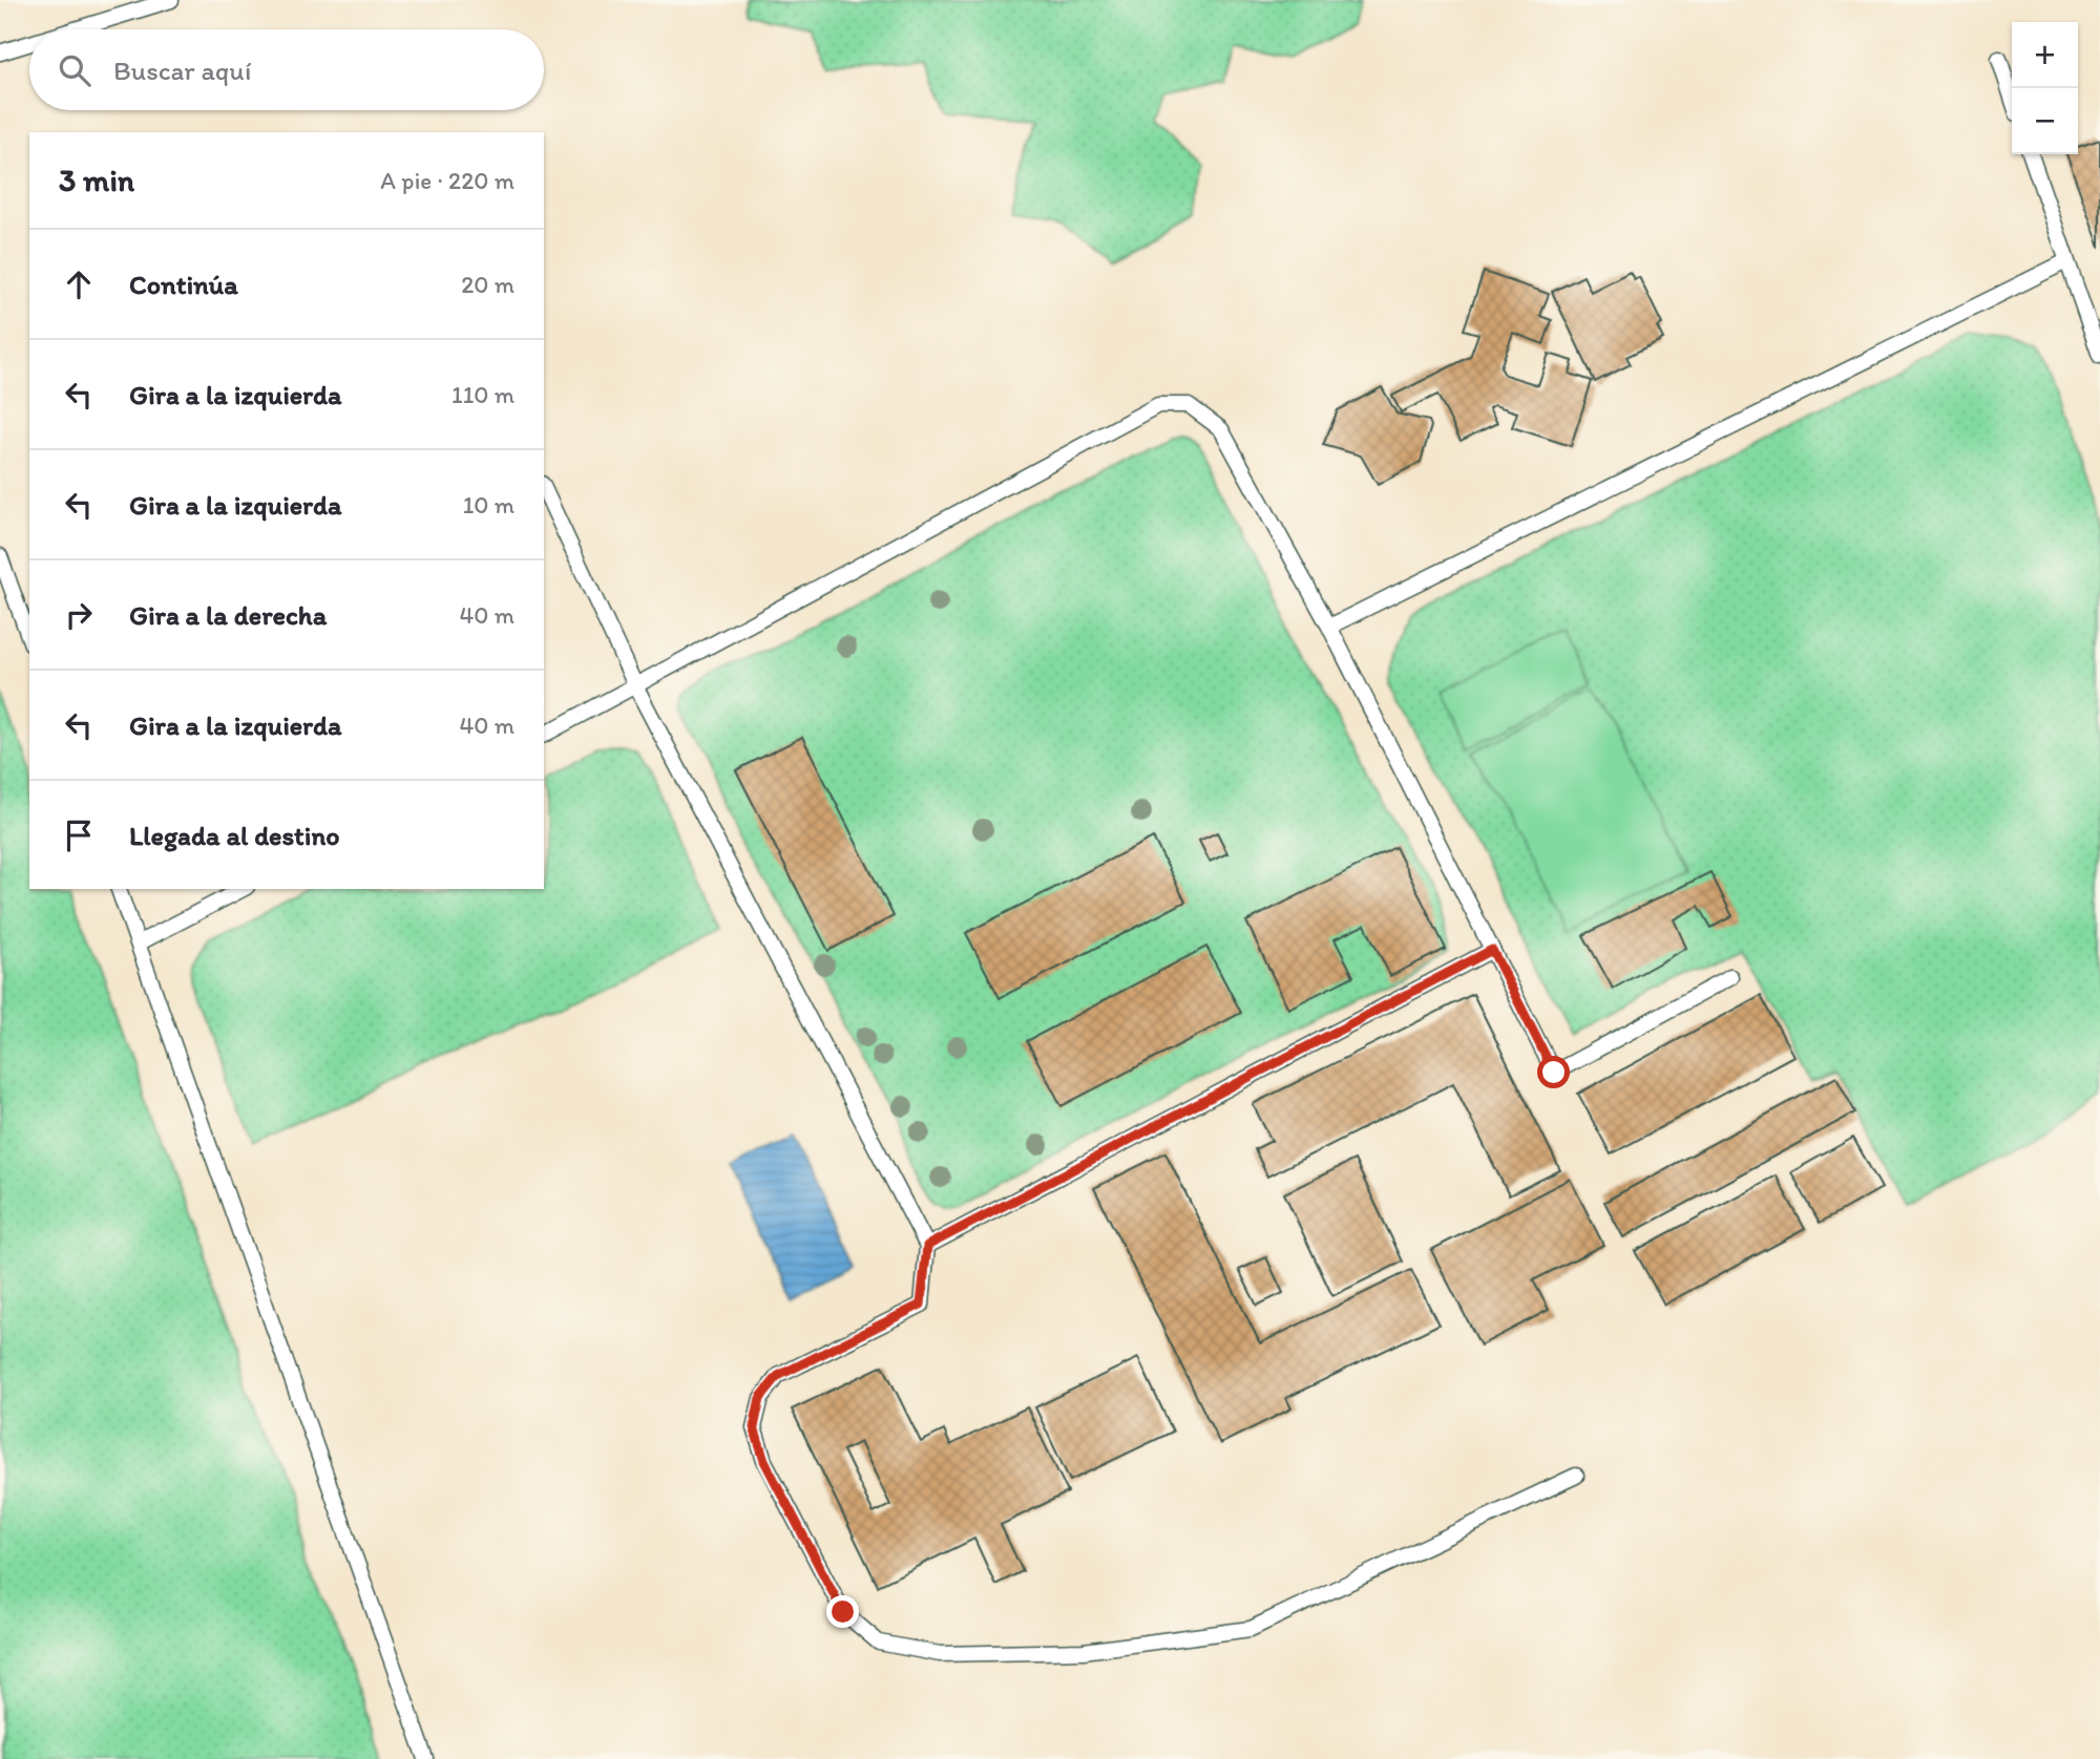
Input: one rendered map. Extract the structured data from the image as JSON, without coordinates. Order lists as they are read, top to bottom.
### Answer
{
  "page": {
    "map_buttons": ["+", "−"],
    "search": "Buscar aquí",
    "heading": ["3 min", "A pie · 220 m"],
    "list": [
      ["Continúa", "20 m"],
      ["Gira a la izquierda", "110 m"],
      ["Gira a la izquierda", "10 m"],
      ["Gira a la derecha", "40 m"],
      ["Gira a la izquierda", "40 m"],
      "Llegada al destino"
    ]
  }
}
